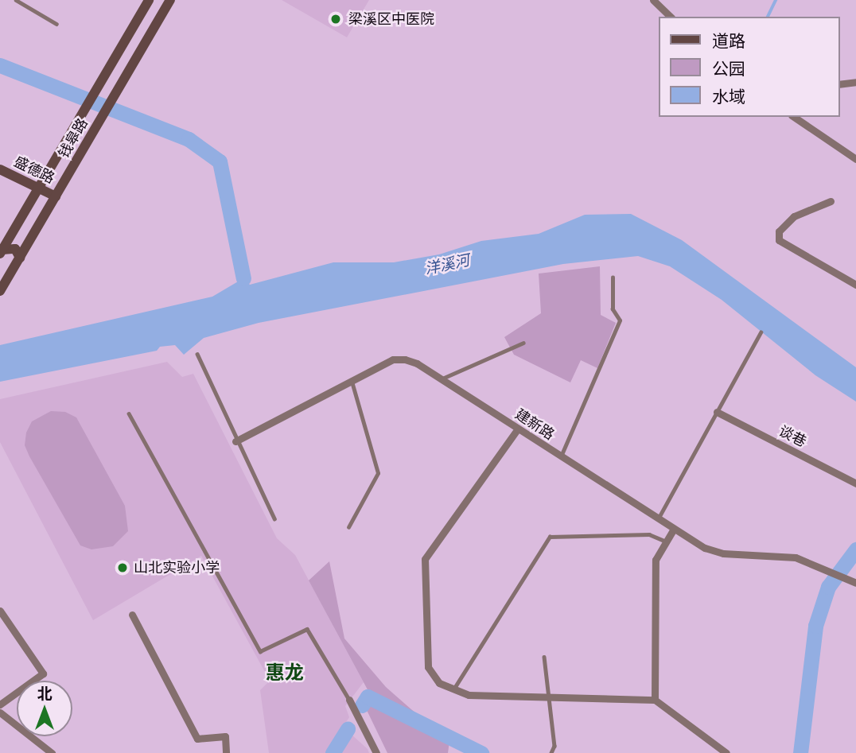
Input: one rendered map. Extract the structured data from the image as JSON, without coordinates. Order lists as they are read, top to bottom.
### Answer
{
  "streets": {
    "main road": ["钱皋路", "盛德路"],
    "street": ["建新路", "谈巷"]
  },
  "crossings": [
    ["钱皋路", "盛德路"]
  ],
  "districts": ["惠龙"],
  "water": ["洋溪河"],
  "places": ["梁溪区中医院", "山北实验小学"],
  "legend": ["道路", "公园", "水域"],
  "north": "top"
}
